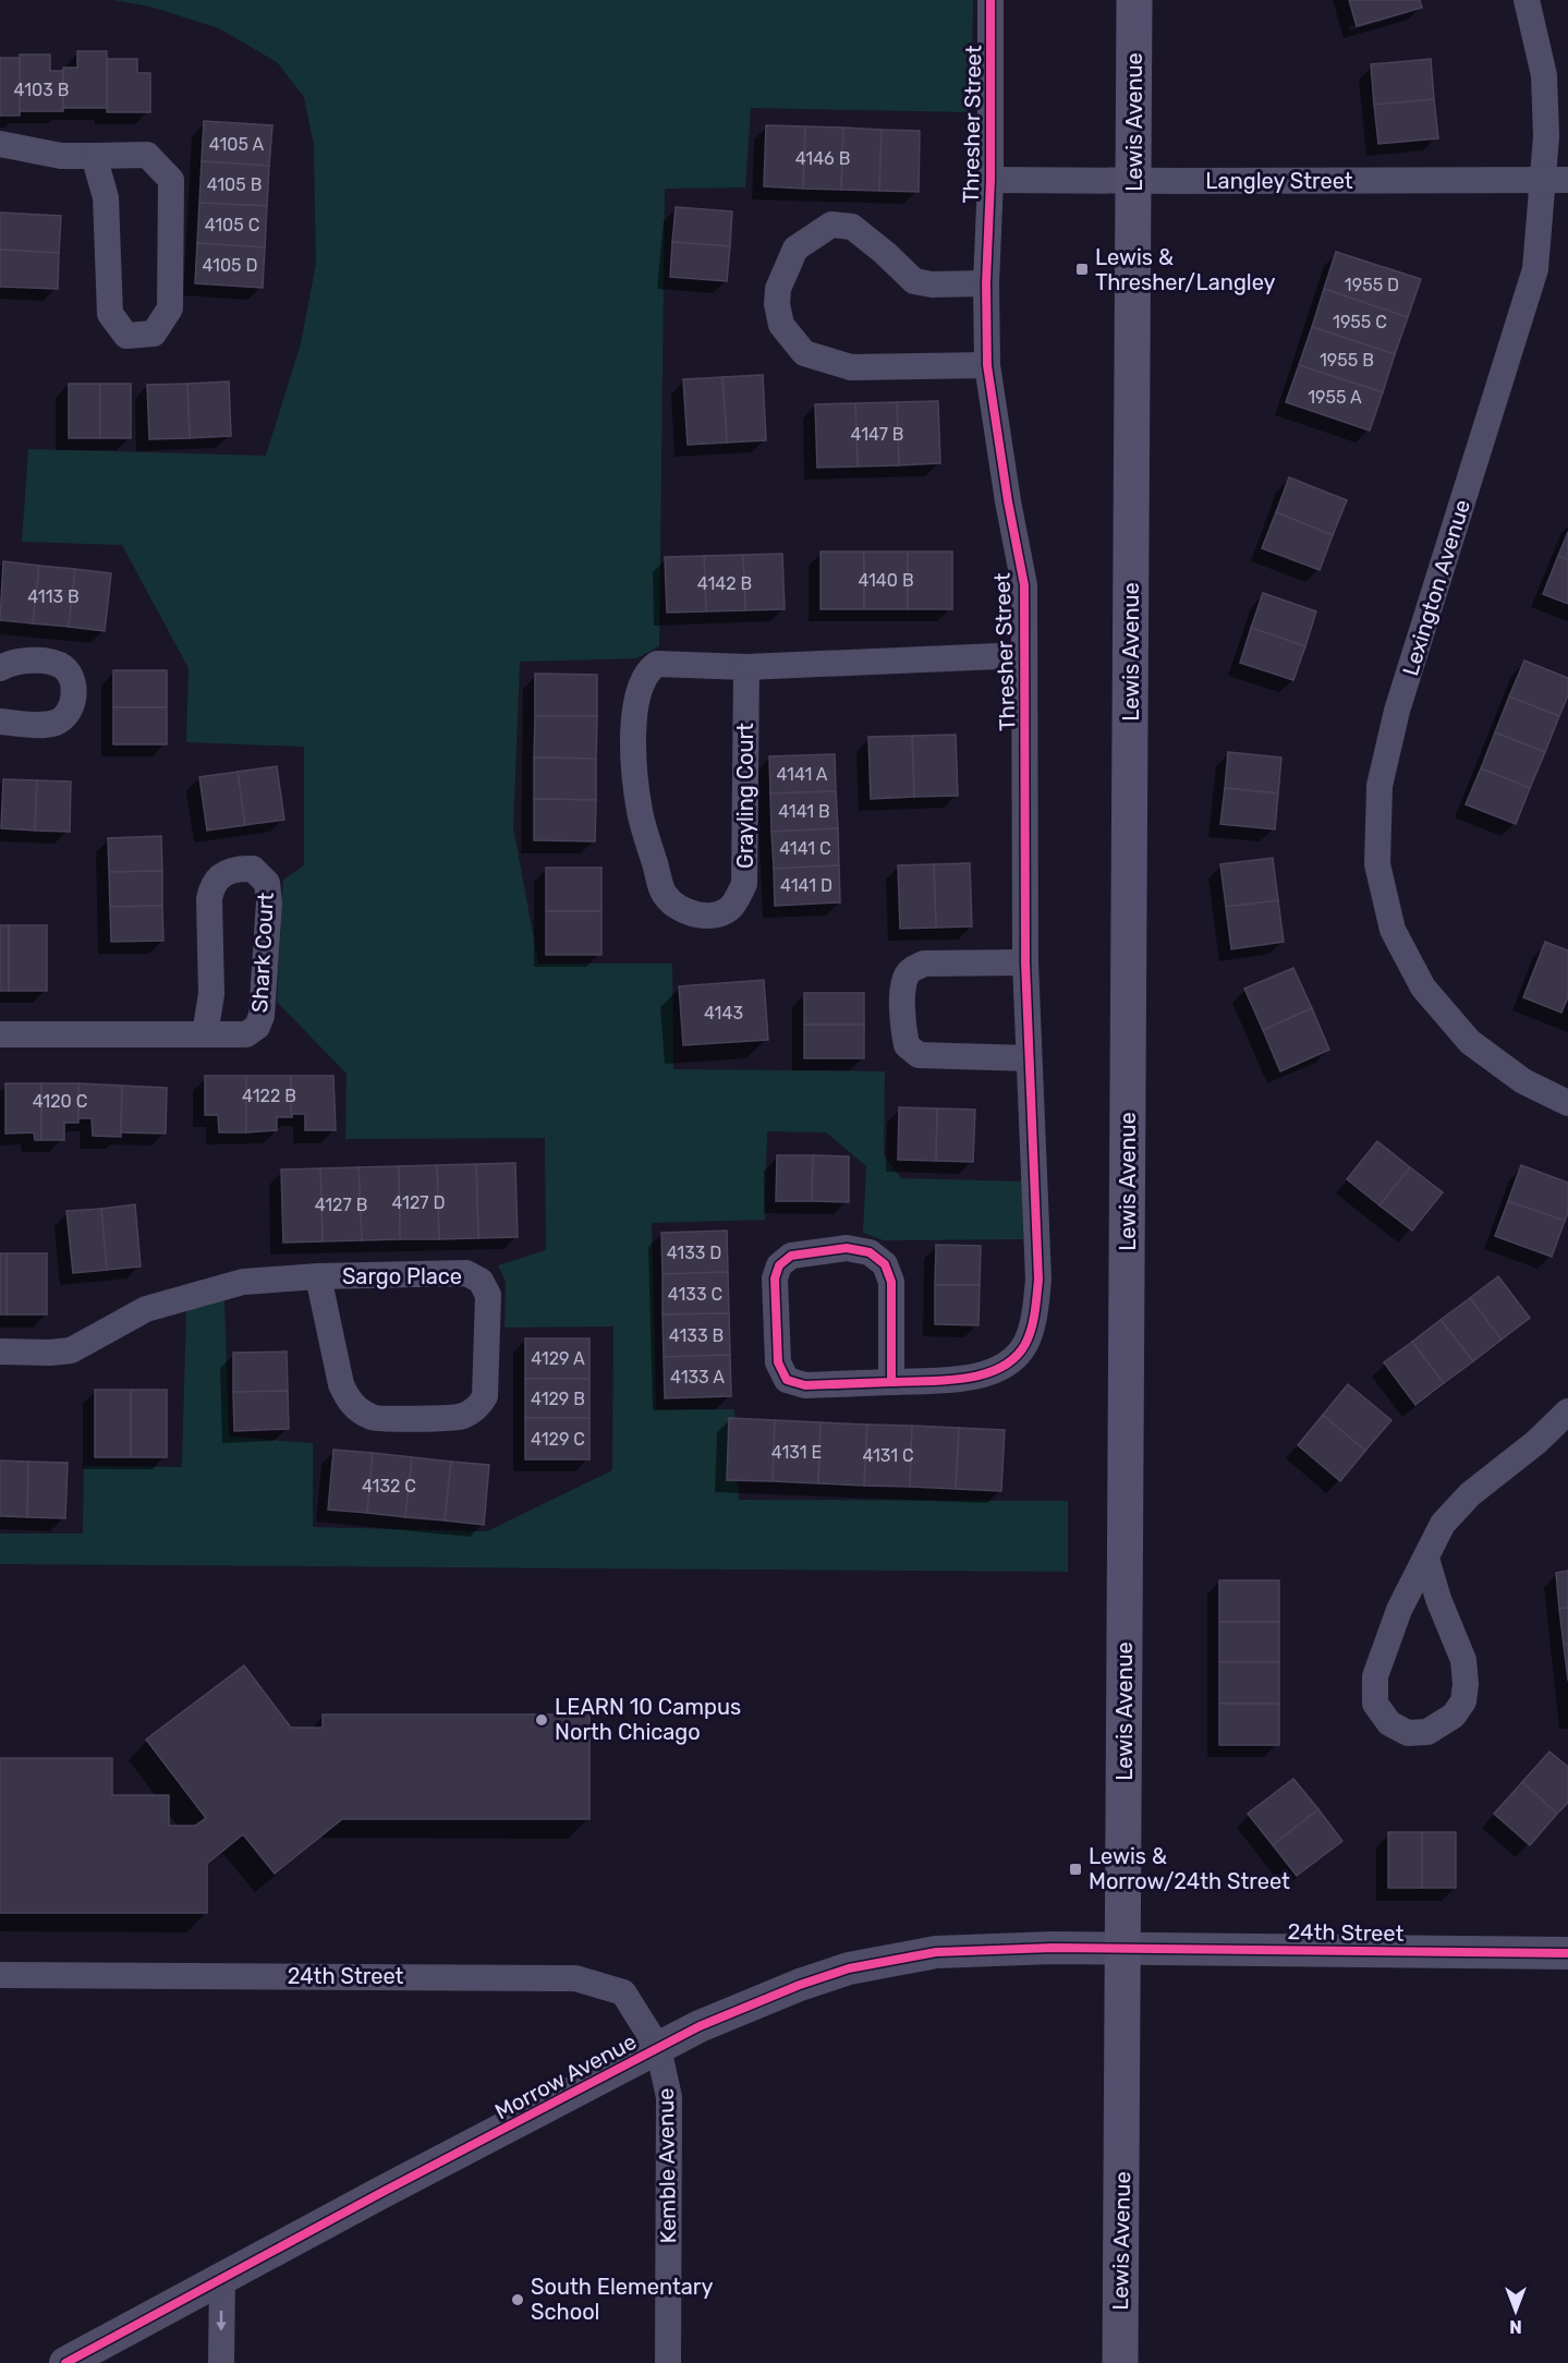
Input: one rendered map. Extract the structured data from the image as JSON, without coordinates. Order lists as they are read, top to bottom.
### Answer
{
  "streets": {
    "main road": ["Lewis Avenue"],
    "street": [
      "Thresher Street",
      "Langley Street",
      "Lexington Avenue",
      "Grayling Court",
      "Shark Court",
      "Sargo Place",
      "24th Street",
      "Morrow Avenue",
      "Kemble Avenue"
    ]
  },
  "crossings": [
    ["Lewis Avenue", "Langley Street"],
    ["Lewis Avenue", "24th Street"],
    ["Lewis Avenue", "Morrow Avenue"],
    ["Thresher Street", "Langley Street"],
    ["Thresher Street", "Grayling Court"],
    ["Langley Street", "Lexington Avenue"],
    ["24th Street", "Morrow Avenue"],
    ["24th Street", "Kemble Avenue"],
    ["Morrow Avenue", "Kemble Avenue"]
  ],
  "places": {
    "transit": ["Lewis & Thresher/Langley", "Lewis & Morrow/24th Street"],
    "other": ["LEARN 10 Campus North Chicago", "South Elementary School"]
  },
  "house_numbers": [
    "4103 B",
    "4105 A",
    "4146 B",
    "4105 B",
    "4105 C",
    "4105 D",
    "1955 D",
    "1955 C",
    "1955 B",
    "1955 A",
    "4147 B",
    "4140 B",
    "4142 B",
    "4113 B",
    "4141 A",
    "4141 B",
    "4141 C",
    "4141 D",
    "4143",
    "4122 B",
    "4120 C",
    "4127 D",
    "4127 B",
    "4133 D",
    "4133 C",
    "4133 B",
    "4129 A",
    "4133 A",
    "4129 B",
    "4129 C",
    "4131 E",
    "4131 C",
    "4132 C"
  ],
  "north": "bottom"
}
